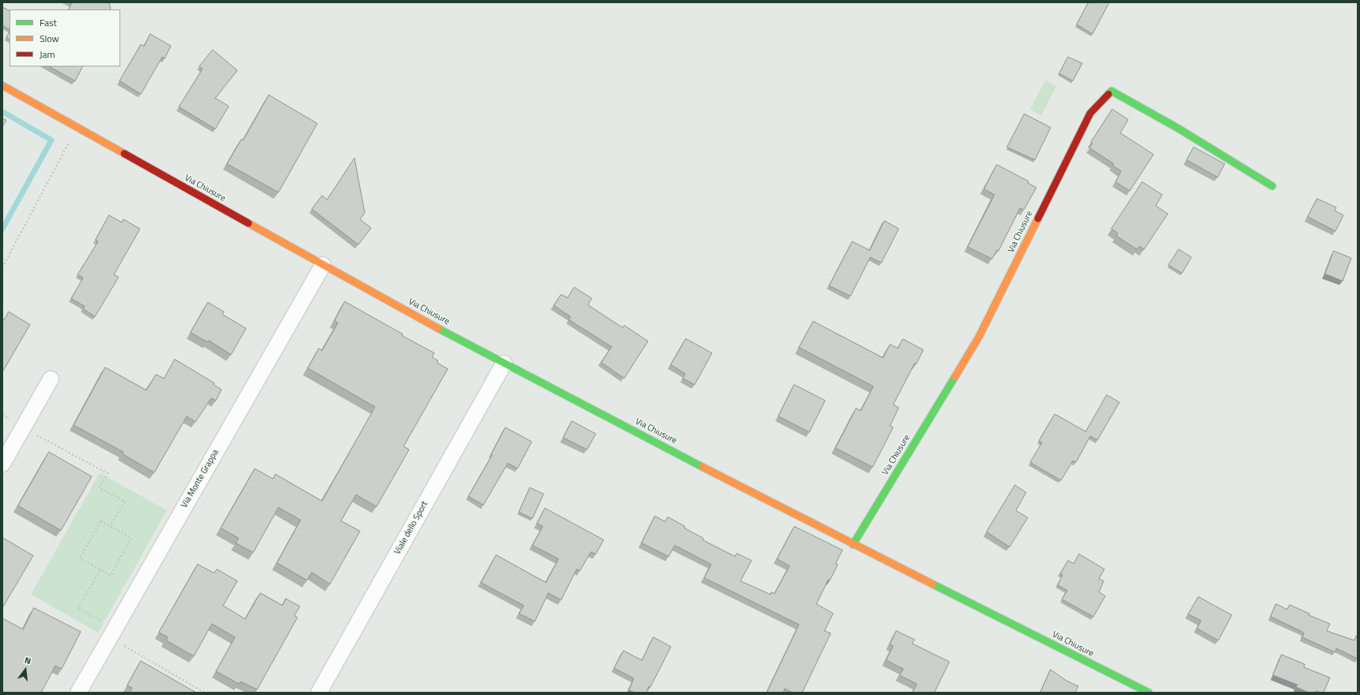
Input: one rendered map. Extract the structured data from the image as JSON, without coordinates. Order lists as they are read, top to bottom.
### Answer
{
  "streets": {
    "street": ["Via Chiusure", "Via Monte Grappa", "Viale dello Sport"]
  },
  "crossings": [
    ["Via Chiusure", "Via Monte Grappa"],
    ["Via Chiusure", "Viale dello Sport"]
  ],
  "legend": ["Fast", "Slow", "Jam"],
  "north": "top"
}
